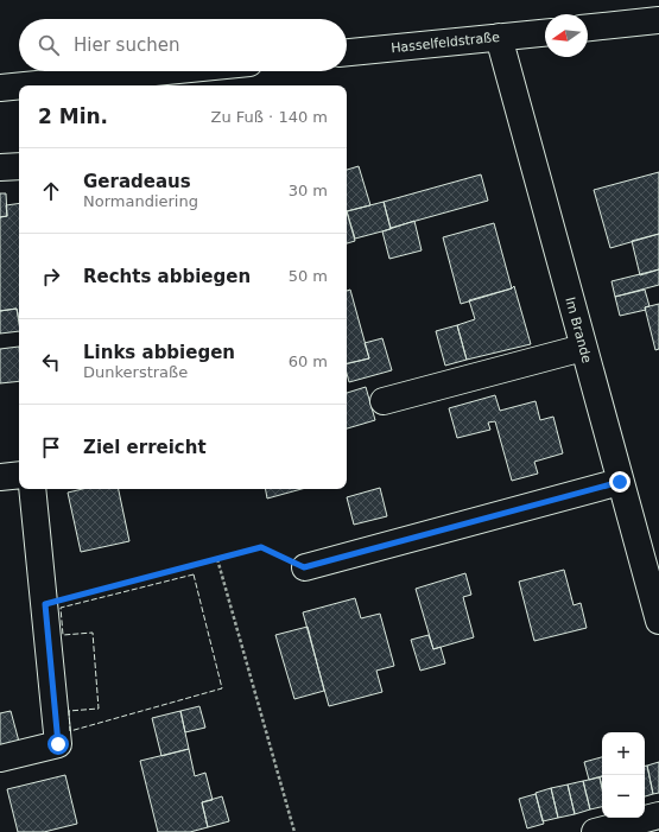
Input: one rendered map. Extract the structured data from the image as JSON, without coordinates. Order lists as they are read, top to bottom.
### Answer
{
  "streets": {
    "street": ["Hasselfeldstraße", "Im Brande"]
  },
  "crossings": [
    ["Hasselfeldstraße", "Im Brande"]
  ],
  "north": "left",
  "page": {
    "search": "Hier suchen",
    "heading": ["2 Min.", "Zu Fuß · 140 m"],
    "list": [
      ["Geradeaus", "Normandiering", "30 m"],
      ["Rechts abbiegen", "50 m"],
      ["Links abbiegen", "Dunkerstraße", "60 m"],
      "Ziel erreicht"
    ],
    "map_buttons": ["+", "−"]
  }
}
